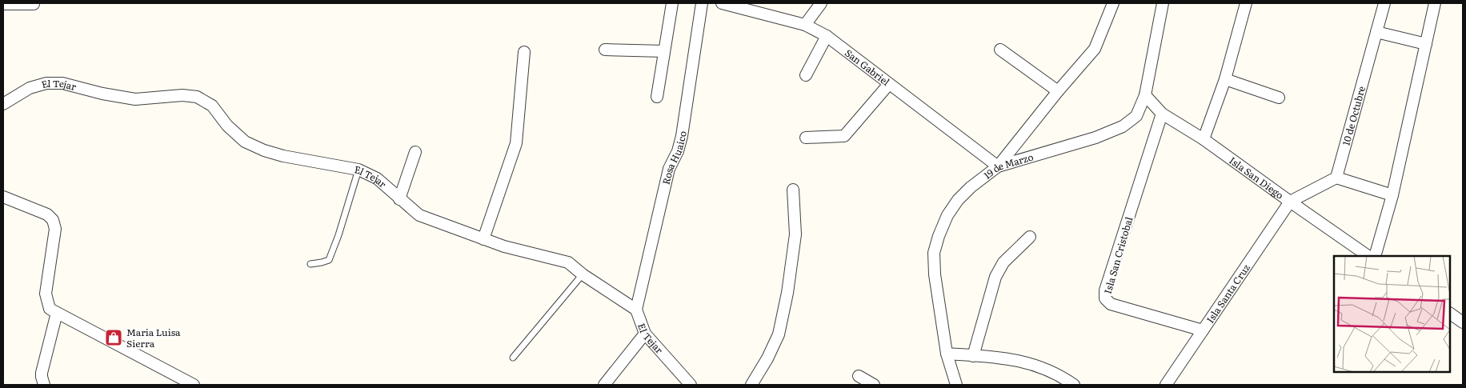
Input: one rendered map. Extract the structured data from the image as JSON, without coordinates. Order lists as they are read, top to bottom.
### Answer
{
  "streets": {
    "street": [
      "San Gabriel",
      "El Tejar",
      "10 de Octubre",
      "Rosa Huaico",
      "19 de Marzo",
      "Isla San Diego",
      "Isla San Cristobal",
      "Isla Santa Cruz"
    ]
  },
  "crossings": [
    ["San Gabriel", "19 de Marzo"],
    ["El Tejar", "Rosa Huaico"],
    ["19 de Marzo", "Isla San Diego"],
    ["Isla San Diego", "Isla San Cristobal"],
    ["Isla San Diego", "Isla Santa Cruz"],
    ["Isla San Cristobal", "Isla Santa Cruz"]
  ],
  "places": {
    "shop": ["Maria Luisa Sierra"]
  }
}
